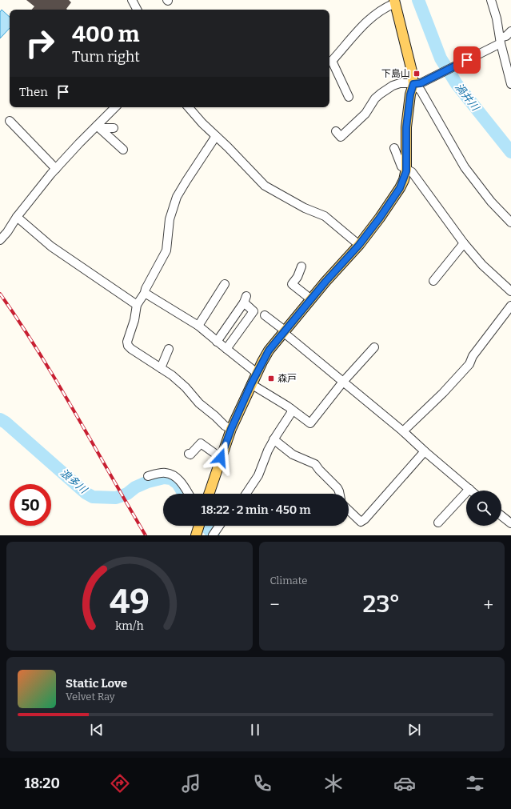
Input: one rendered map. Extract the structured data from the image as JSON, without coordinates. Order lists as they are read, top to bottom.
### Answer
{
  "water": ["渦井川", "浪多川"],
  "places": {
    "transit": ["下島山", "森戸"]
  },
  "page": {
    "turn": ["400 m", "Turn right"],
    "then": "Then",
    "limit": "50",
    "trip": "18:22 · 2 min · 450 m",
    "tile": "Climate",
    "heat": ["−", "23°", "+"],
    "song": ["Static Love", "Velvet Ray"],
    "tabs": "18:20",
    "gauge": ["49", "km/h"]
  }
}
